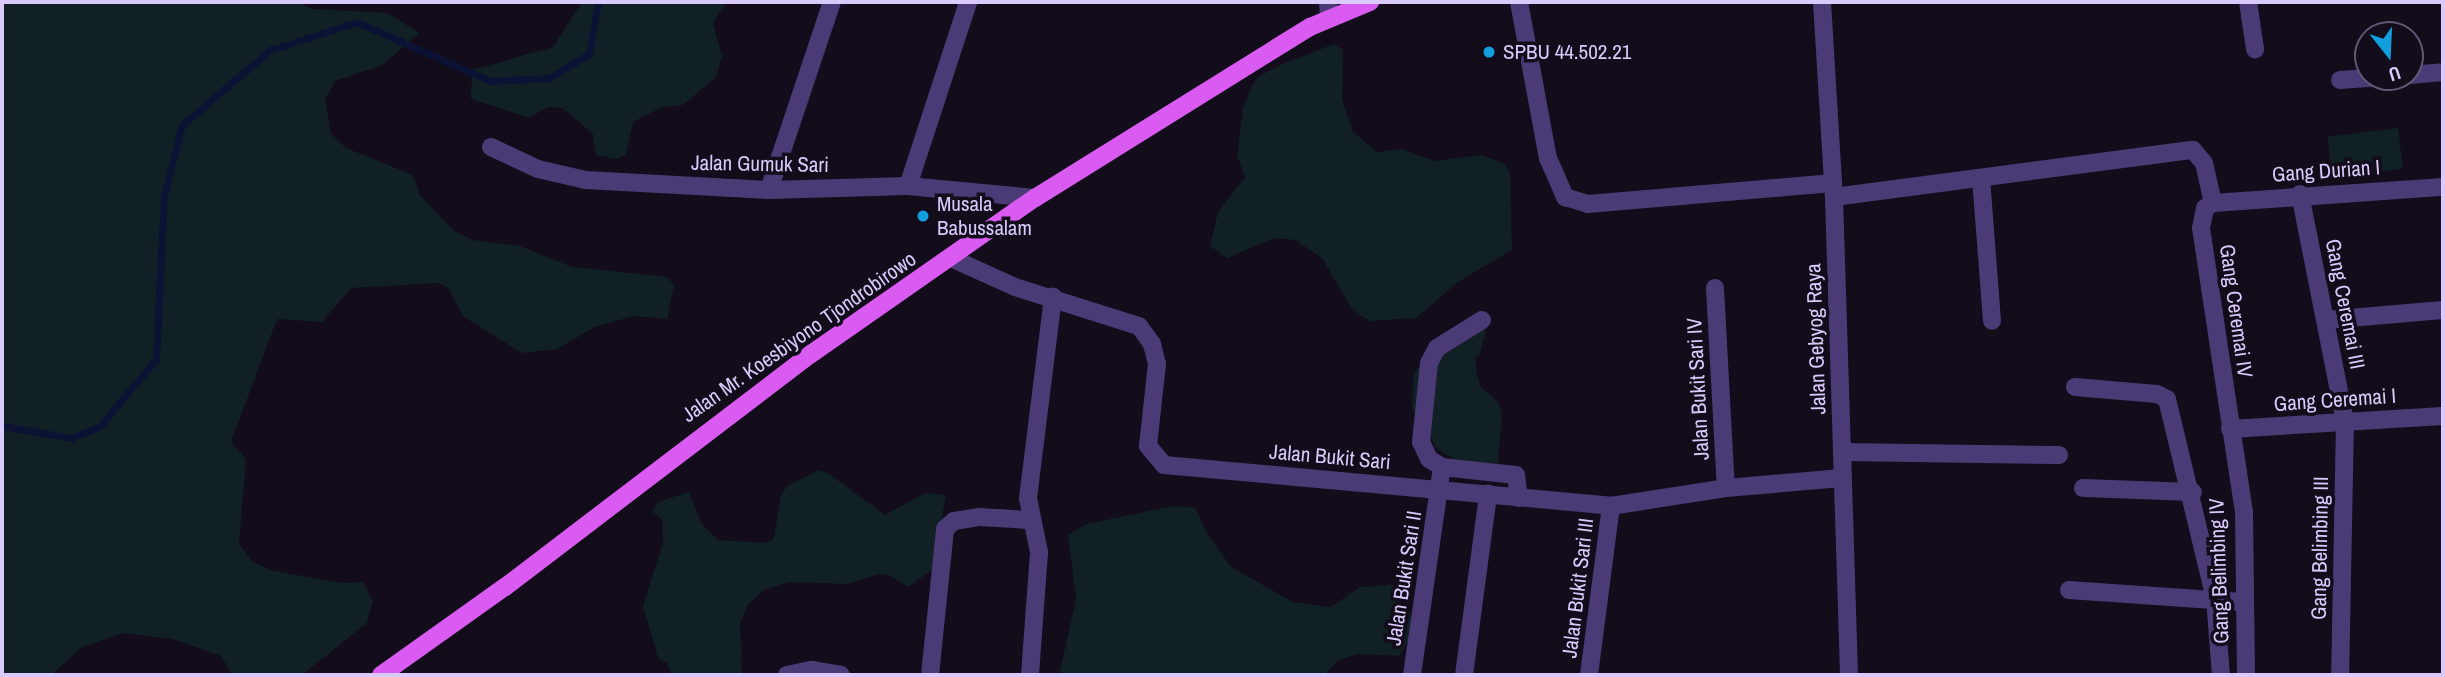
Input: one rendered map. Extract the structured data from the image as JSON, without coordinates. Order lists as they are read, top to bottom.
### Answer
{
  "streets": {
    "main road": ["Jalan Mr. Koesbiyono Tjondrobirowo"],
    "street": [
      "Jalan Gumuk Sari",
      "Gang Durian I",
      "Gang Ceremai III",
      "Gang Ceremai IV",
      "Jalan Gebyog Raya",
      "Jalan Bukit Sari IV",
      "Gang Ceremai I",
      "Jalan Bukit Sari",
      "Gang Belimbing III",
      "Gang Belimbing IV",
      "Jalan Bukit Sari II",
      "Jalan Bukit Sari III"
    ]
  },
  "crossings": [
    ["Jalan Gumuk Sari", "Jalan Mr. Koesbiyono Tjondrobirowo"],
    ["Gang Durian I", "Gang Ceremai III"],
    ["Gang Durian I", "Gang Ceremai IV"],
    ["Gang Ceremai III", "Gang Ceremai I"],
    ["Gang Ceremai III", "Gang Belimbing III"],
    ["Gang Ceremai IV", "Gang Ceremai I"],
    ["Gang Ceremai IV", "Gang Belimbing IV"],
    ["Jalan Mr. Koesbiyono Tjondrobirowo", "Jalan Bukit Sari"],
    ["Jalan Gebyog Raya", "Jalan Bukit Sari"],
    ["Jalan Bukit Sari IV", "Jalan Bukit Sari"],
    ["Gang Ceremai I", "Gang Belimbing III"],
    ["Gang Ceremai I", "Gang Belimbing IV"],
    ["Jalan Bukit Sari", "Jalan Bukit Sari II"],
    ["Jalan Bukit Sari", "Jalan Bukit Sari III"]
  ],
  "places": ["SPBU 44.502.21", "Musala Babussalam"],
  "north": "bottom"
}
